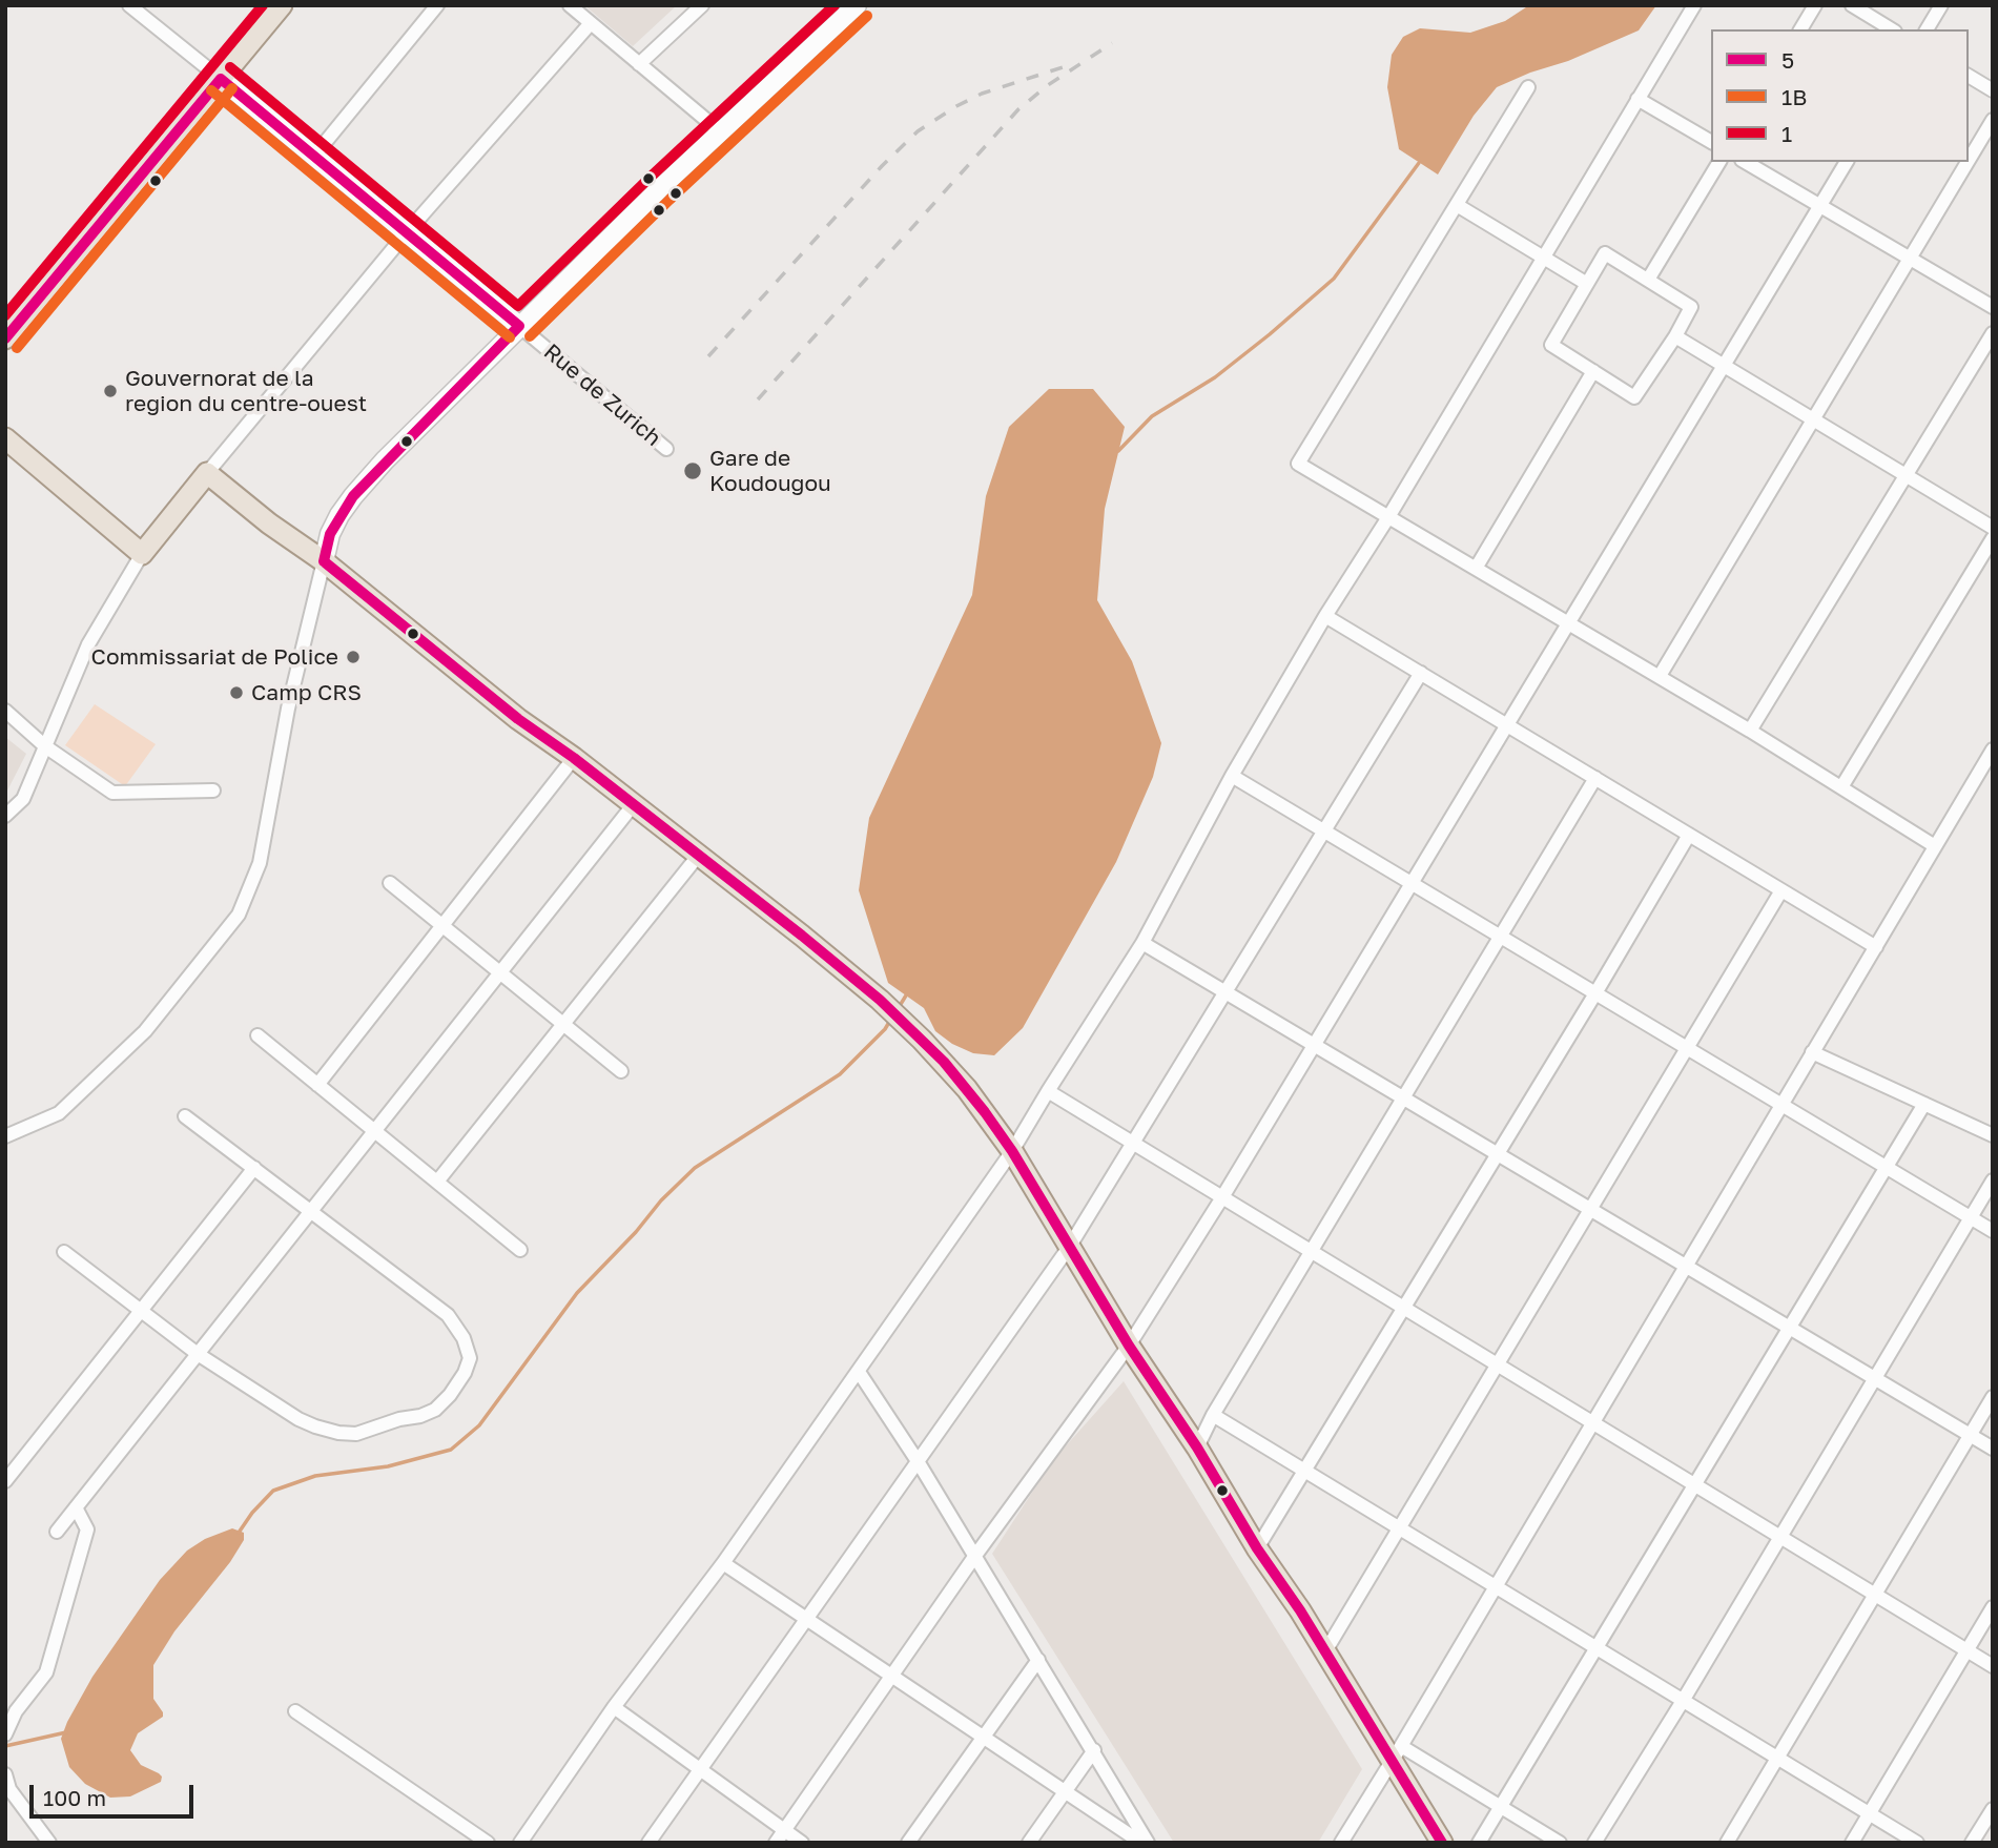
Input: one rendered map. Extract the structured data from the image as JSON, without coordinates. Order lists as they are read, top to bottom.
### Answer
{
  "streets": {
    "main road": ["Rue de Zurich"]
  },
  "places": [
    "Gouvernorat de la region du centre-ouest",
    "Gare de Koudougou",
    "Commissariat de Police",
    "Camp CRS"
  ],
  "lines": ["transit line 1", "transit line 1B", "transit line 5"],
  "legend": ["5", "1B", "1"],
  "scale_bar": "100 m"
}
